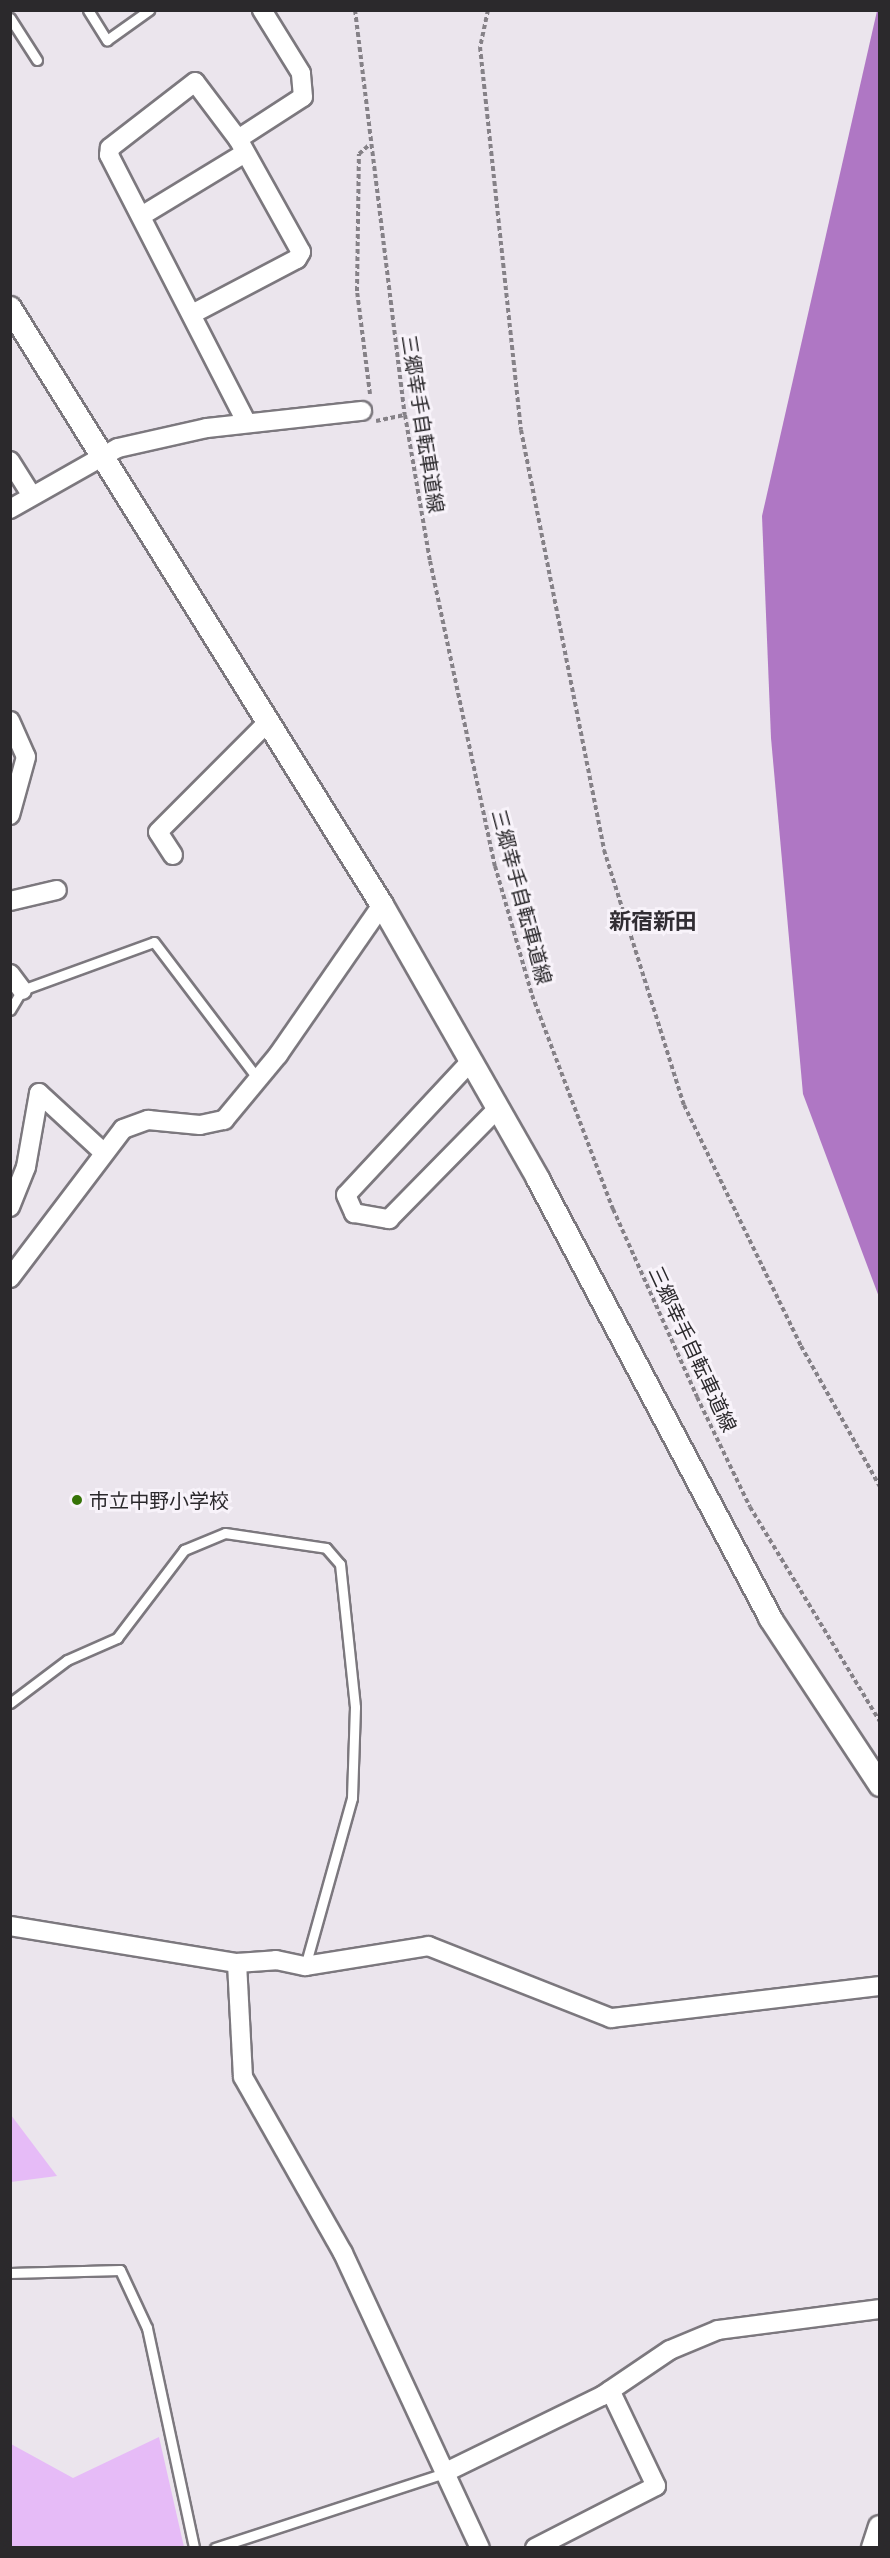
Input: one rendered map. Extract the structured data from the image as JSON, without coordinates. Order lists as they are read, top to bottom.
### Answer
{
  "streets": {
    "path": ["三郷幸手自転車道線"]
  },
  "districts": ["新宿新田"],
  "places": ["市立中野小学校"]
}
